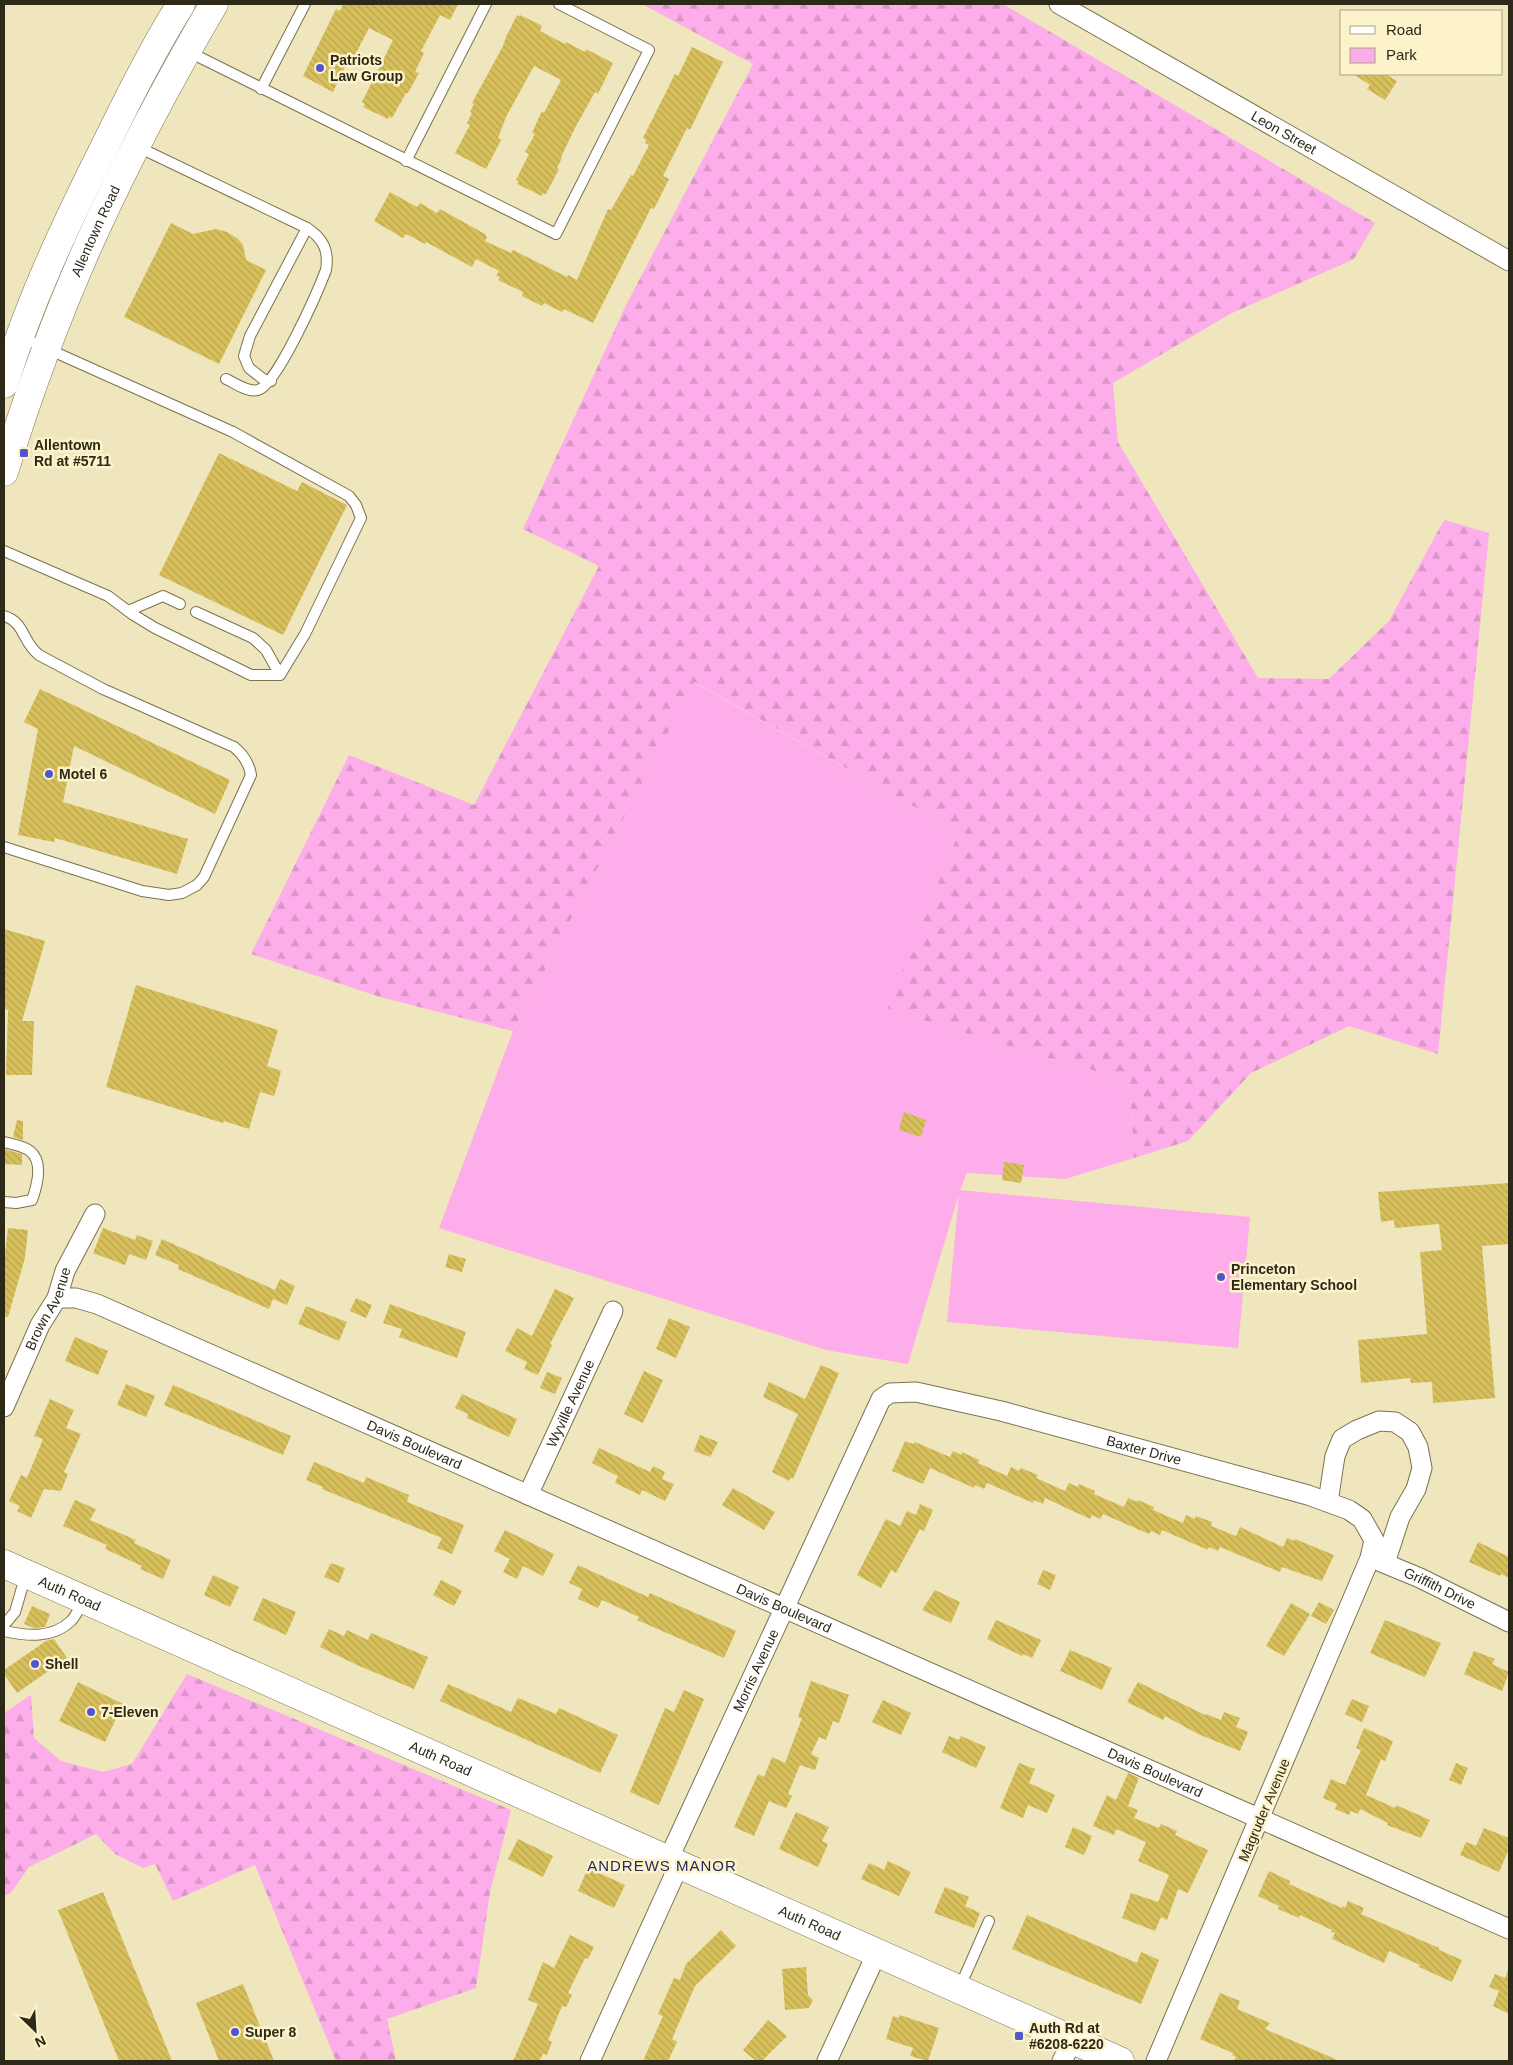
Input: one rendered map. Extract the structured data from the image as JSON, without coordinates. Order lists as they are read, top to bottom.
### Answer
{
  "streets": {
    "main road": ["Allentown Road", "Auth Road"],
    "street": [
      "Leon Street",
      "Brown Avenue",
      "Wyville Avenue",
      "Davis Boulevard",
      "Baxter Drive",
      "Griffith Drive",
      "Morris Avenue",
      "Magruder Avenue"
    ]
  },
  "crossings": [
    ["Brown Avenue", "Davis Boulevard"],
    ["Wyville Avenue", "Davis Boulevard"],
    ["Davis Boulevard", "Morris Avenue"],
    ["Davis Boulevard", "Magruder Avenue"],
    ["Baxter Drive", "Griffith Drive"],
    ["Baxter Drive", "Morris Avenue"],
    ["Baxter Drive", "Magruder Avenue"],
    ["Griffith Drive", "Magruder Avenue"],
    ["Auth Road", "Morris Avenue"]
  ],
  "districts": ["ANDREWS MANOR"],
  "places": {
    "other": [
      "Patriots Law Group",
      "Motel 6",
      "Princeton Elementary School",
      "Shell",
      "7-Eleven",
      "Super 8"
    ],
    "transit": ["Allentown Rd at #5711", "Auth Rd at #6208-6220"]
  },
  "legend": ["Road", "Park"],
  "north": "bottom right"
}
